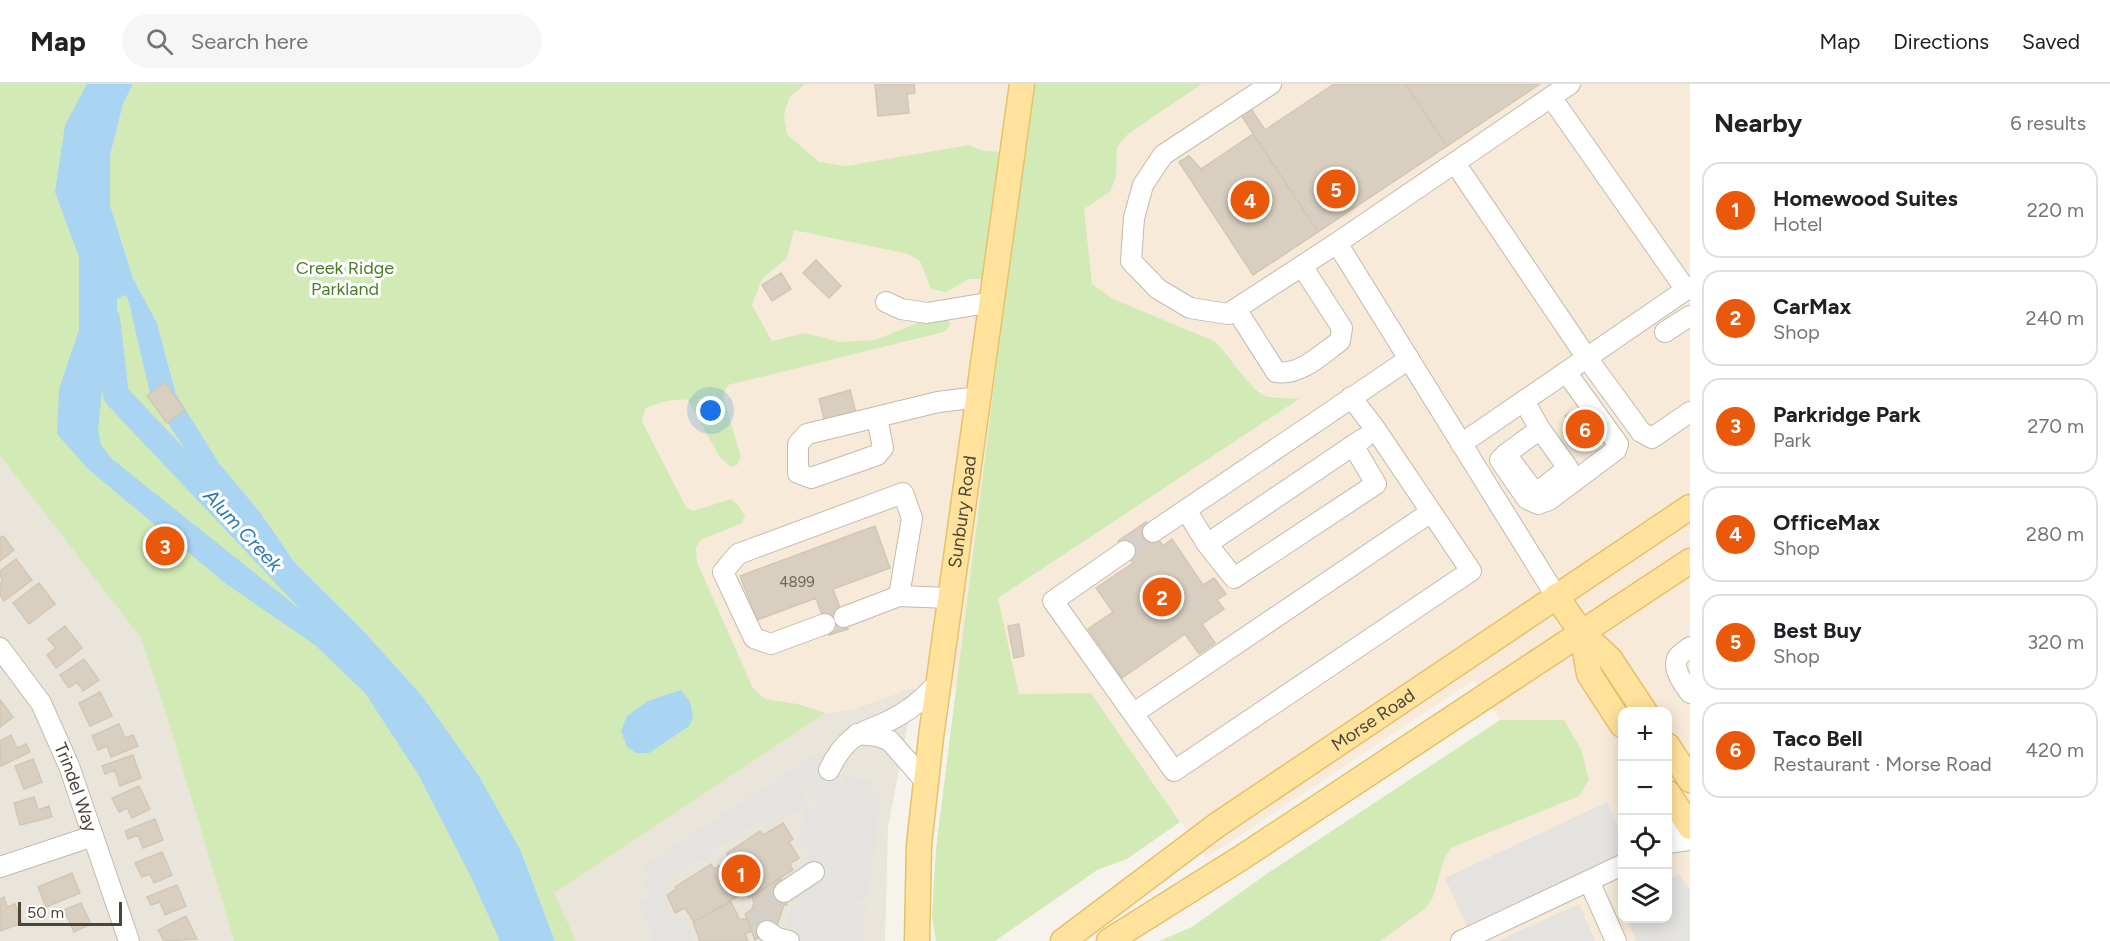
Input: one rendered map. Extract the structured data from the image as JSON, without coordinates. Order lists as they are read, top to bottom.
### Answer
{
  "streets": {
    "main road": ["Sunbury Road", "Morse Road"],
    "street": ["Trindel Way"]
  },
  "water": ["Alum Creek"],
  "parks": ["Creek Ridge Parkland"],
  "house_numbers": ["4899"],
  "scale_bar": "50 m",
  "page": {
    "header": "Map",
    "search": "Search here",
    "nav": ["Map", "Directions", "Saved"],
    "heading": ["Nearby", "6 results"],
    "list": [
      {
        "mark": "1",
        "name": "Homewood Suites",
        "note": "Hotel",
        "value": "220 m"
      },
      {
        "mark": "2",
        "name": "CarMax",
        "note": "Shop",
        "value": "240 m"
      },
      {
        "mark": "3",
        "name": "Parkridge Park",
        "note": "Park",
        "value": "270 m"
      },
      {
        "mark": "4",
        "name": "OfficeMax",
        "note": "Shop",
        "value": "280 m"
      },
      {
        "mark": "5",
        "name": "Best Buy",
        "note": "Shop",
        "value": "320 m"
      },
      {
        "mark": "6",
        "name": "Taco Bell",
        "note": "Restaurant · Morse Road",
        "value": "420 m"
      }
    ],
    "pins": [
      "5",
      "4",
      "6",
      "3",
      "2",
      "1"
    ],
    "map_buttons": ["+", "−"],
    "scale": "50 m"
  }
}
